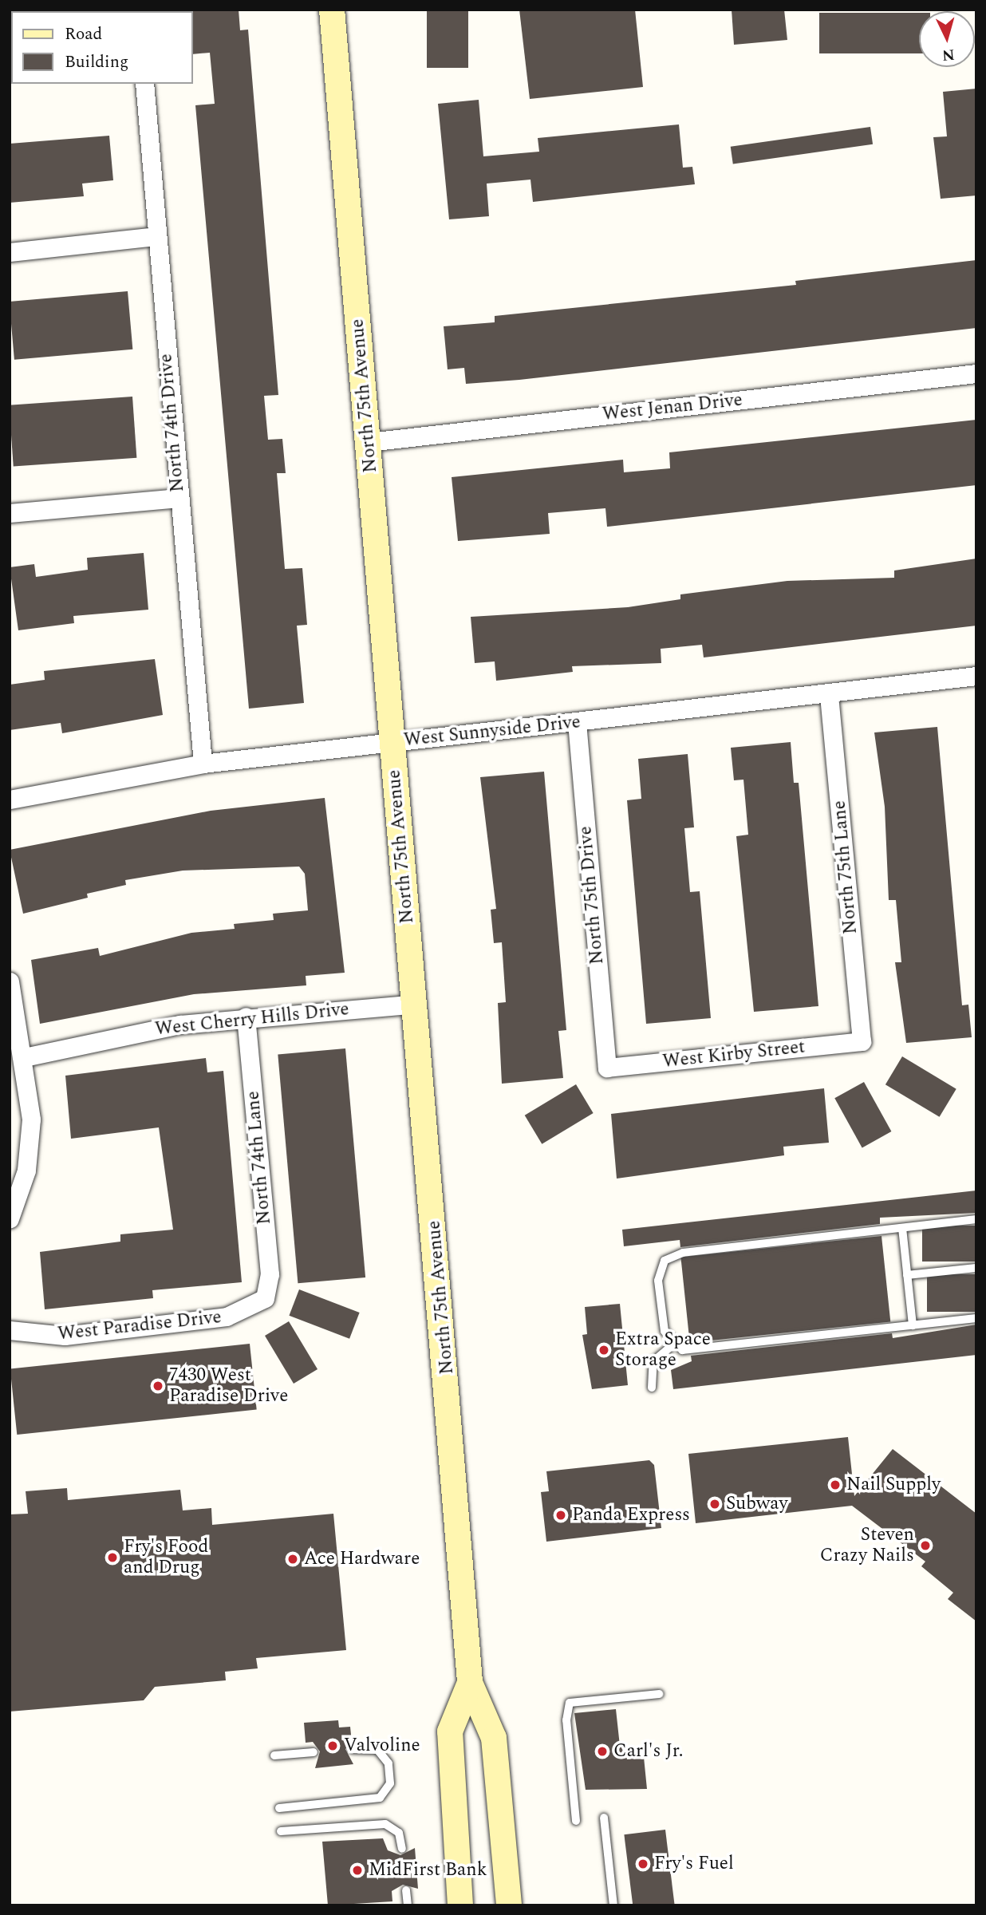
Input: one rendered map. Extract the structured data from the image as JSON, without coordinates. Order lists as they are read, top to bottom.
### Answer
{
  "streets": {
    "main road": ["North 75th Avenue"],
    "street": [
      "West Jenan Drive",
      "North 74th Drive",
      "West Sunnyside Drive",
      "North 75th Lane",
      "North 75th Drive",
      "West Cherry Hills Drive",
      "West Kirby Street",
      "North 74th Lane",
      "West Paradise Drive"
    ]
  },
  "crossings": [
    ["North 75th Avenue", "West Jenan Drive"],
    ["North 75th Avenue", "West Sunnyside Drive"],
    ["North 75th Avenue", "West Cherry Hills Drive"],
    ["North 74th Drive", "West Sunnyside Drive"],
    ["West Sunnyside Drive", "North 75th Lane"],
    ["West Sunnyside Drive", "North 75th Drive"],
    ["North 75th Lane", "West Kirby Street"],
    ["North 75th Drive", "West Kirby Street"],
    ["West Cherry Hills Drive", "North 74th Lane"],
    ["North 74th Lane", "West Paradise Drive"]
  ],
  "places": [
    "Extra Space Storage",
    "7430 West Paradise Drive",
    "Nail Supply",
    "Subway",
    "Panda Express",
    "Steven Crazy Nails",
    "Fry's Food and Drug",
    "Ace Hardware",
    "Valvoline",
    "Carl's Jr.",
    "Fry's Fuel",
    "MidFirst Bank"
  ],
  "legend": ["Road", "Building"],
  "north": "bottom"
}
